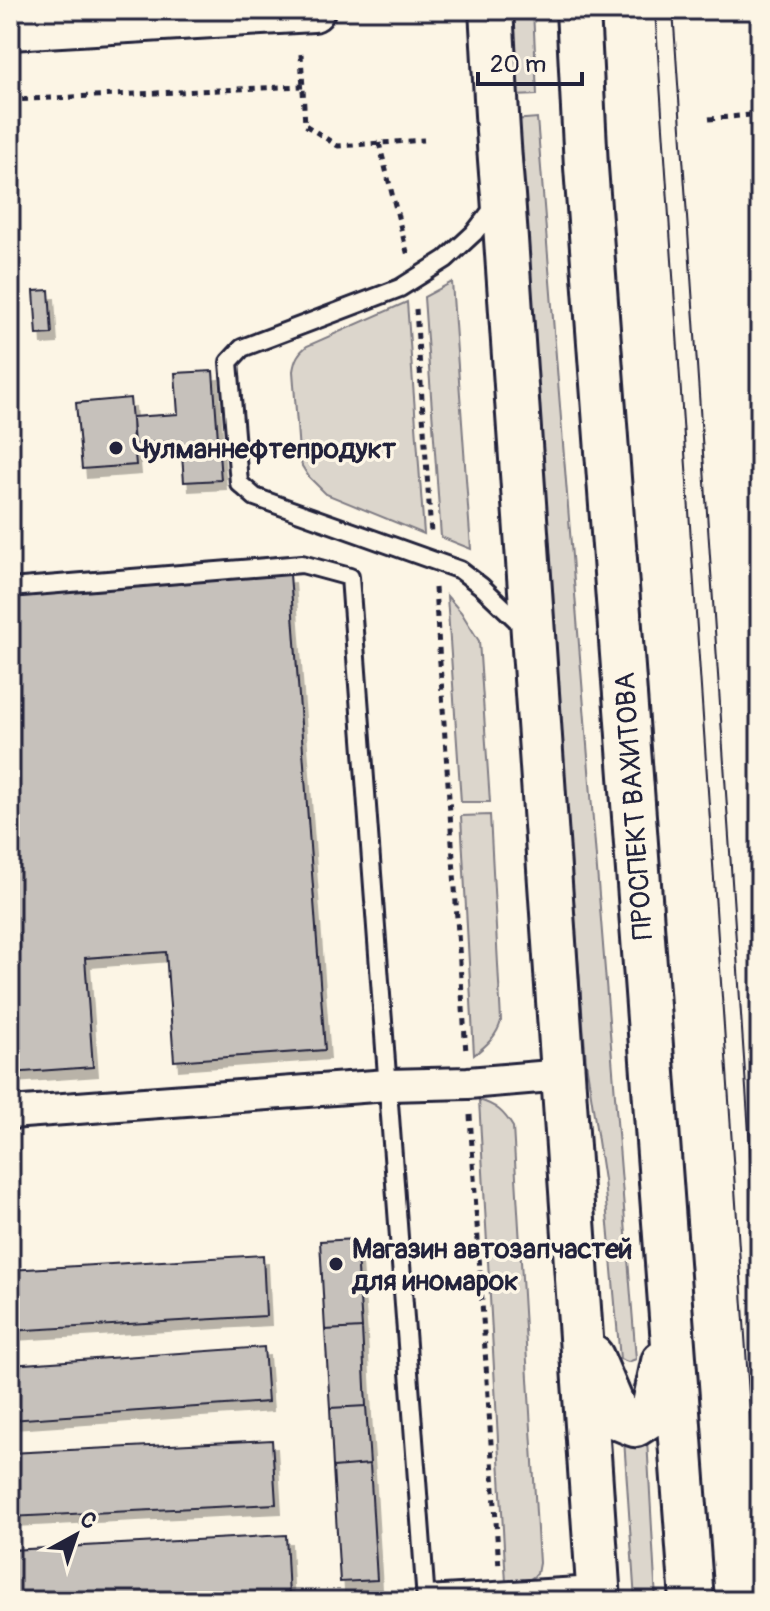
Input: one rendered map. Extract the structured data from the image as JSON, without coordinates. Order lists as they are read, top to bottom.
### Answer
{
  "streets": {
    "main road": ["ПРОСПЕКТ ВАХИТОВА"]
  },
  "places": ["Чулманнефтепродукт", "Магазин автозапчастей для иномарок"],
  "scale_bar": "20 m",
  "north": "top right"
}
